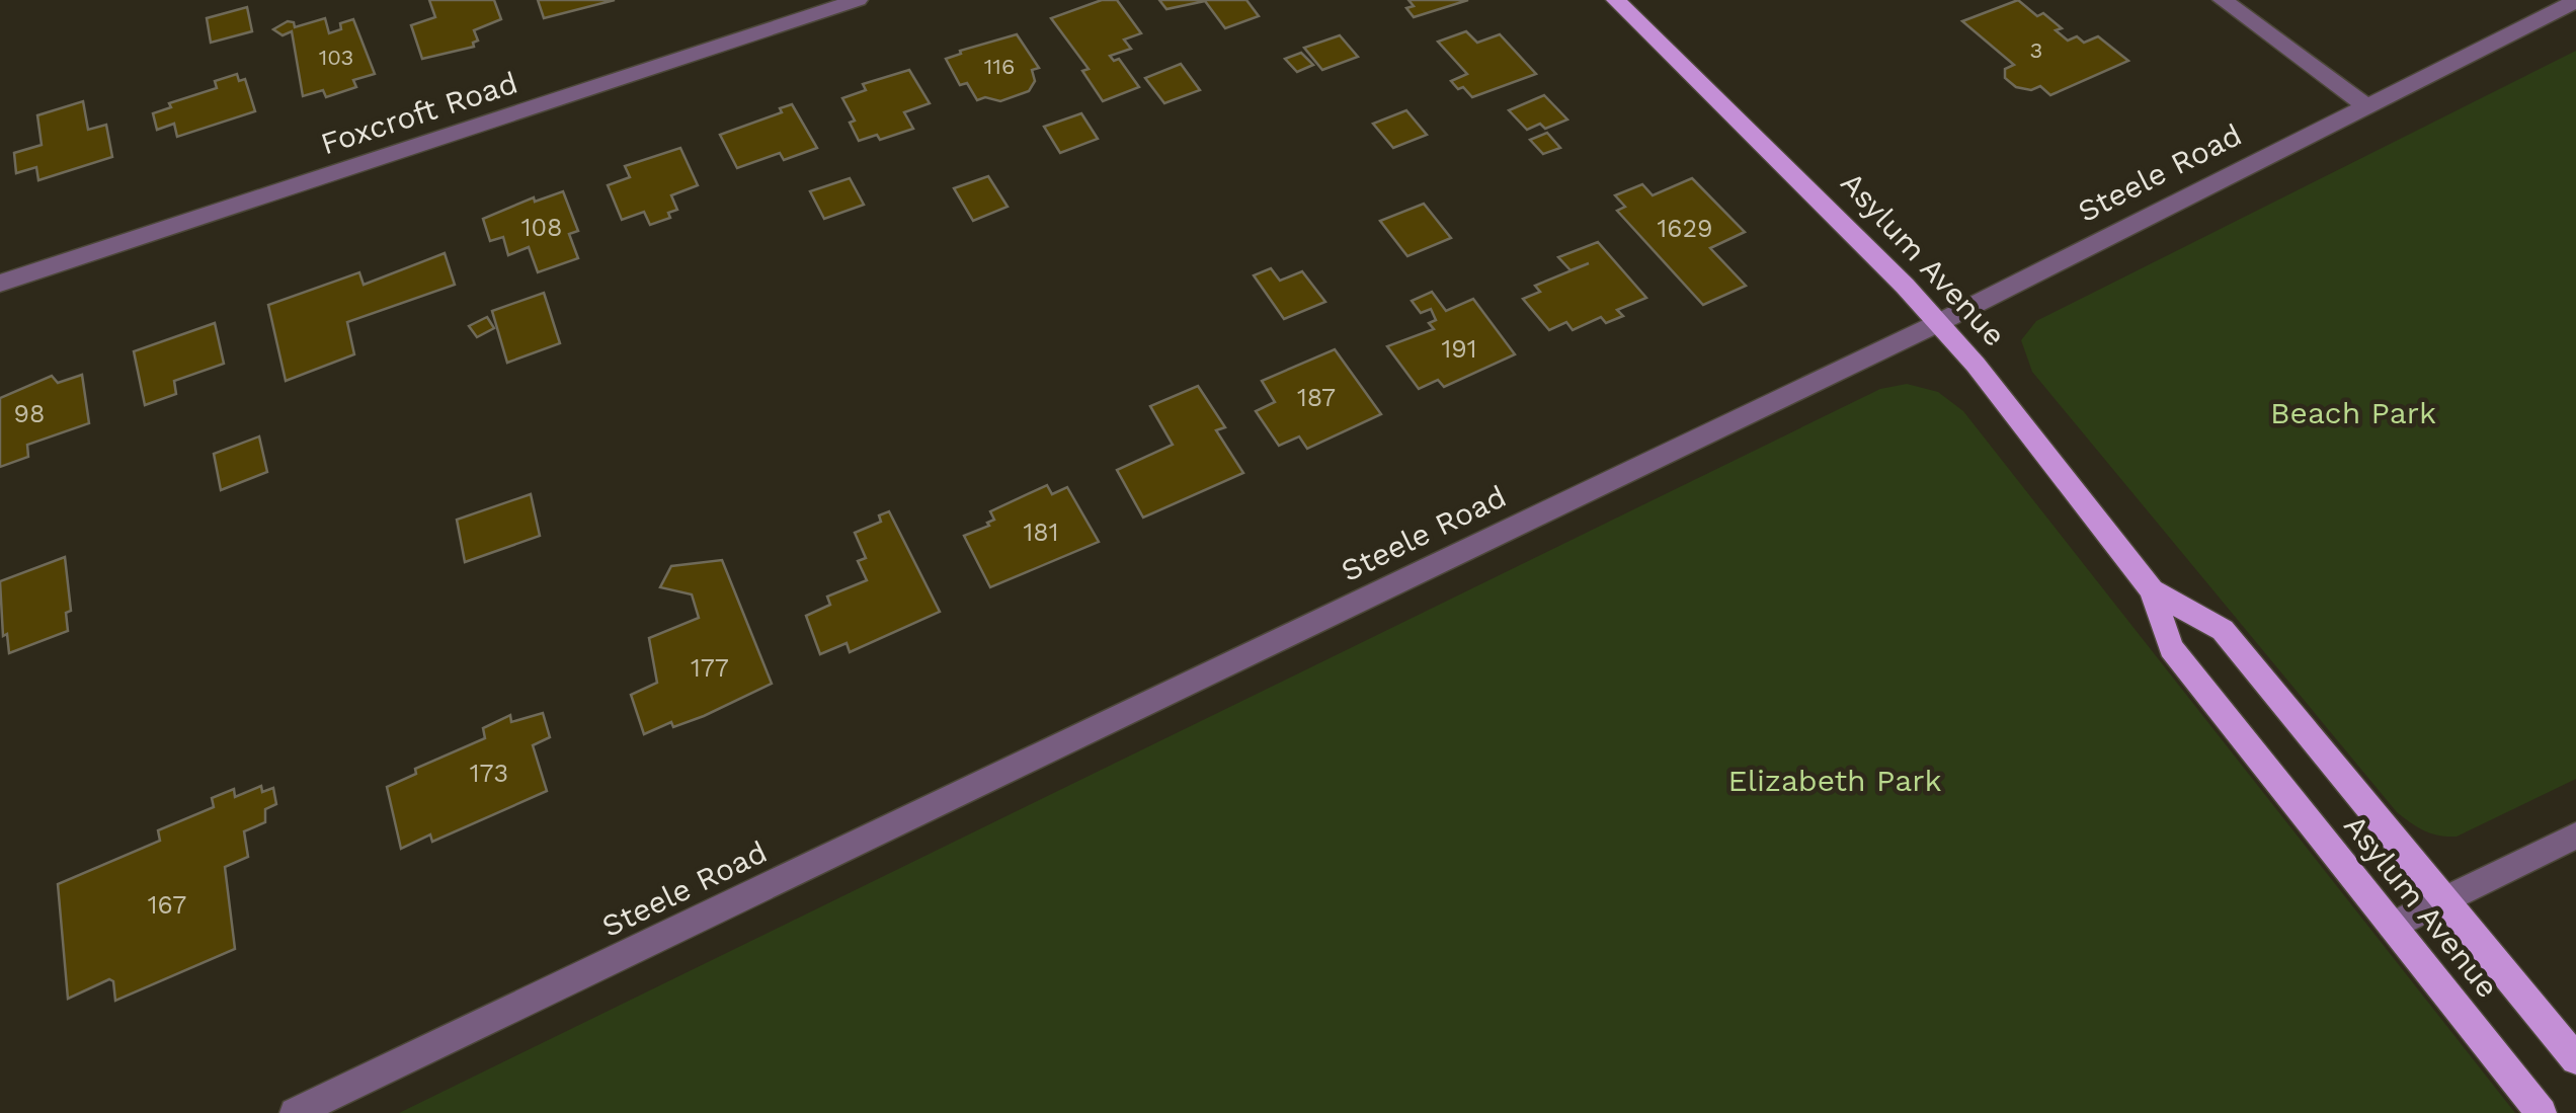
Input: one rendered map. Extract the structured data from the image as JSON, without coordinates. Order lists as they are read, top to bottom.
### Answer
{
  "streets": {
    "main road": ["Asylum Avenue"],
    "street": ["Foxcroft Road", "Steele Road"]
  },
  "crossings": [
    ["Steele Road", "Asylum Avenue"]
  ],
  "parks": ["Beach Park", "Elizabeth Park"],
  "house_numbers": [
    "3",
    "103",
    "116",
    "108",
    "1629",
    "191",
    "187",
    "98",
    "181",
    "177",
    "173",
    "167"
  ]
}
